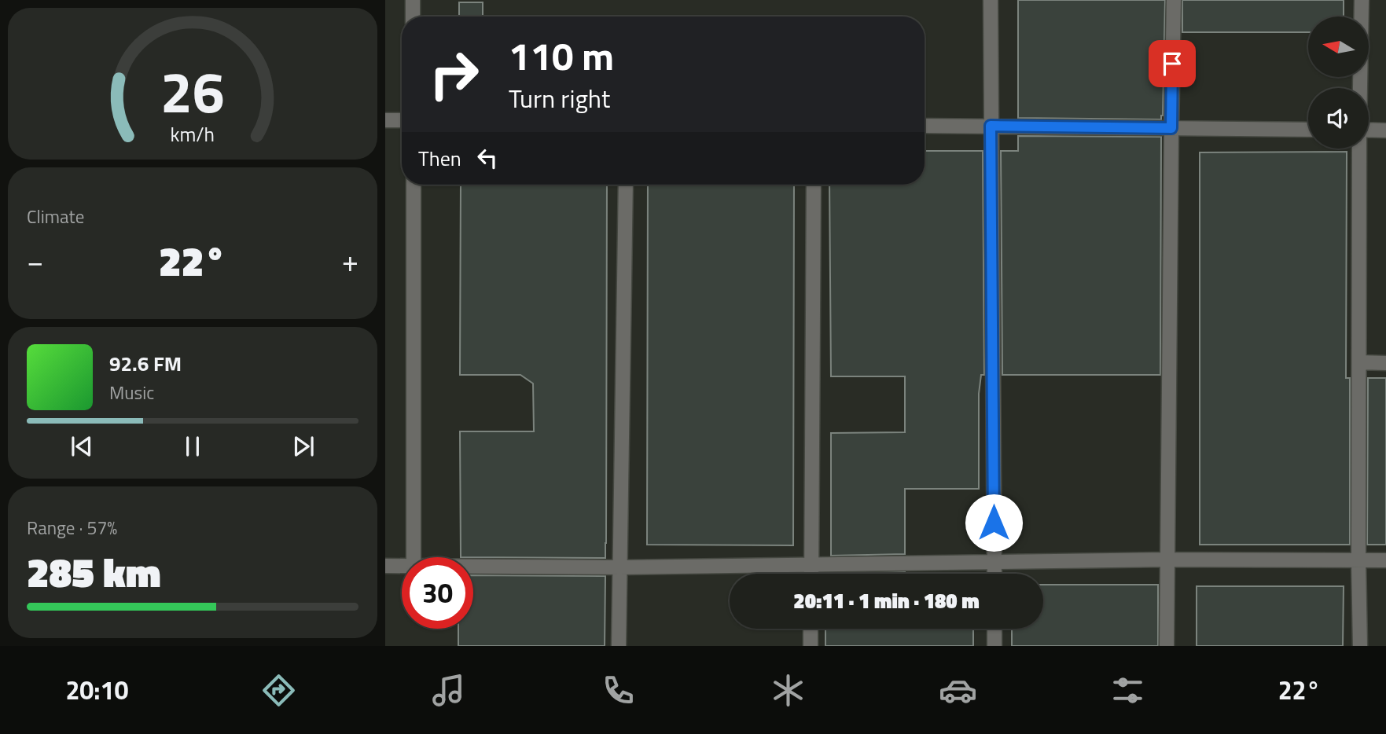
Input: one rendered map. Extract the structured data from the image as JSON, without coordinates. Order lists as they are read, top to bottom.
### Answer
{
  "north": "left",
  "page": {
    "turn": ["110 m", "Turn right"],
    "then": "Then",
    "tile": [
      "Climate",
      ["Range · 57%", "285 km"]
    ],
    "heat": ["−", "22°", "+"],
    "song": ["92.6 FM", "Music"],
    "limit": "30",
    "trip": "20:11 · 1 min · 180 m",
    "tabs": ["20:10", "22°"],
    "gauge": ["26", "km/h"]
  }
}
